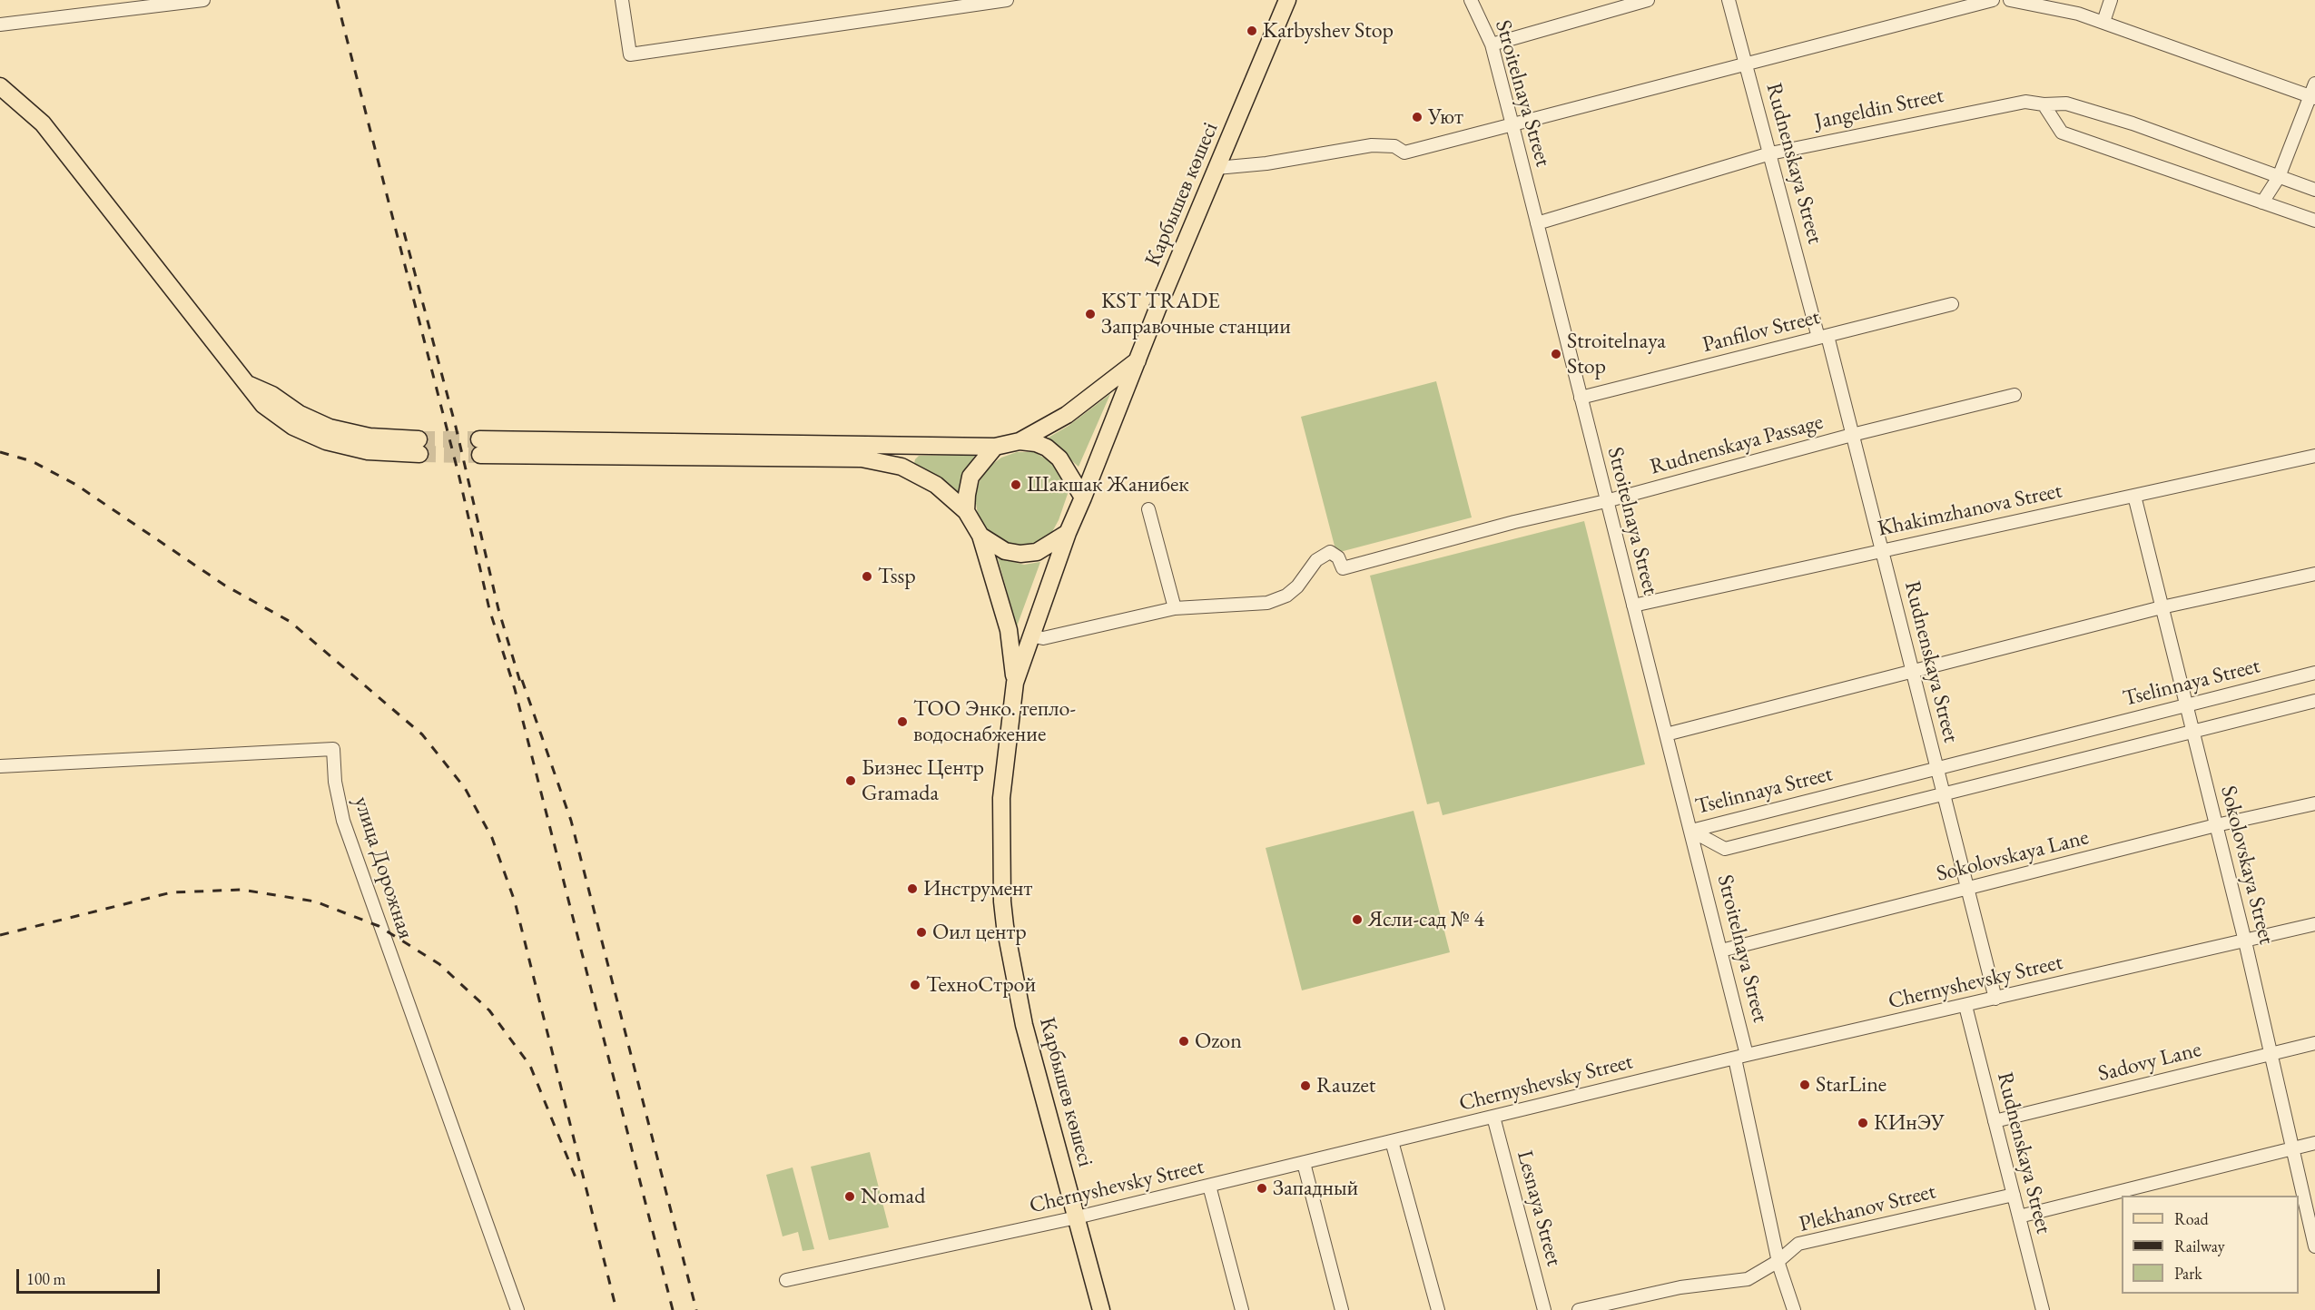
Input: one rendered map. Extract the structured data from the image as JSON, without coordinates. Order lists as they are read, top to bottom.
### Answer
{
  "streets": {
    "main road": ["Карбышев көшесі"],
    "street": [
      "Stroitelnaya Street",
      "Jangeldin Street",
      "Rudnenskaya Street",
      "Panfilov Street",
      "Rudnenskaya Passage",
      "Khakimzhanova Street",
      "Tselinnaya Street",
      "Sokolovskaya Lane",
      "Sokolovskaya Street",
      "улица Дорожная",
      "Chernyshevsky Street",
      "Sadovy Lane",
      "Lesnaya Street",
      "Plekhanov Street"
    ]
  },
  "crossings": [
    ["Stroitelnaya Street", "Jangeldin Street"],
    ["Stroitelnaya Street", "Panfilov Street"],
    ["Stroitelnaya Street", "Rudnenskaya Passage"],
    ["Stroitelnaya Street", "Khakimzhanova Street"],
    ["Stroitelnaya Street", "Tselinnaya Street"],
    ["Stroitelnaya Street", "Sokolovskaya Lane"],
    ["Stroitelnaya Street", "Chernyshevsky Street"],
    ["Stroitelnaya Street", "Plekhanov Street"],
    ["Jangeldin Street", "Rudnenskaya Street"],
    ["Rudnenskaya Street", "Panfilov Street"],
    ["Rudnenskaya Street", "Rudnenskaya Passage"],
    ["Rudnenskaya Street", "Khakimzhanova Street"],
    ["Rudnenskaya Street", "Tselinnaya Street"],
    ["Rudnenskaya Street", "Sokolovskaya Lane"],
    ["Rudnenskaya Street", "Chernyshevsky Street"],
    ["Rudnenskaya Street", "Sadovy Lane"],
    ["Rudnenskaya Street", "Plekhanov Street"],
    ["Карбышев көшесі", "Chernyshevsky Street"],
    ["Khakimzhanova Street", "Sokolovskaya Street"],
    ["Tselinnaya Street", "Sokolovskaya Street"],
    ["Sokolovskaya Lane", "Sokolovskaya Street"],
    ["Sokolovskaya Street", "Chernyshevsky Street"],
    ["Sokolovskaya Street", "Sadovy Lane"],
    ["Chernyshevsky Street", "Lesnaya Street"]
  ],
  "places": [
    "Karbyshev Stop",
    "Уют",
    "KST TRADE Заправочные станции",
    "Stroitelnaya Stop",
    "Шакшак Жанибек",
    "Tssp",
    "ТОО Энко. тепло- водоснабжение",
    "Бизнес Центр Gramada",
    "Инструмент",
    "Ясли-сад № 4",
    "Оил центр",
    "ТехноСтрой",
    "Ozon",
    "StarLine",
    "Rauzet",
    "КИнЭУ",
    "Западный",
    "Nomad"
  ],
  "legend": ["Road", "Railway", "Park"],
  "scale_bar": "100 m"
}
